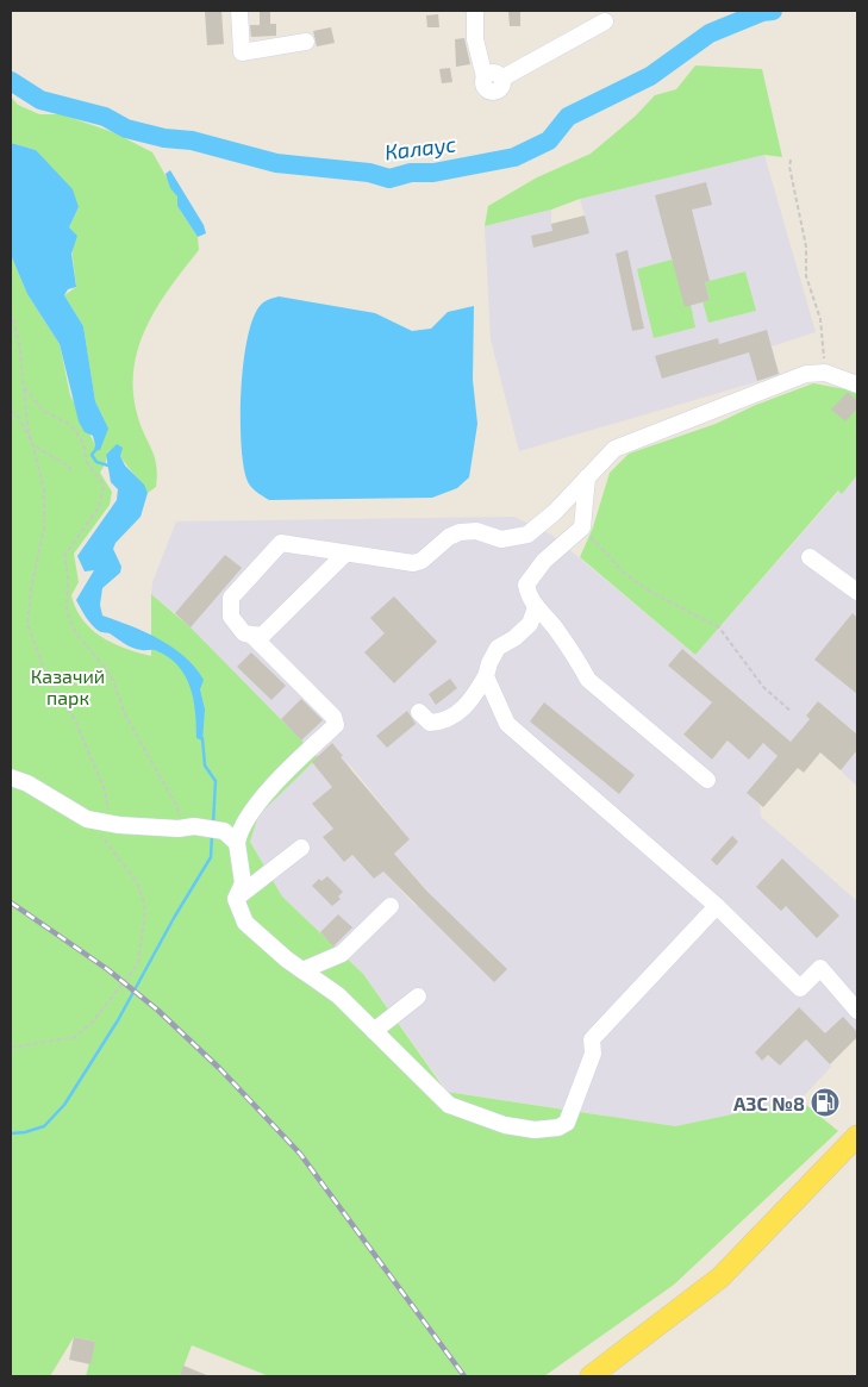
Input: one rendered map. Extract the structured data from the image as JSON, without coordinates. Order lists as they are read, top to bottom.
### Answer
{
  "water": ["Калаус"],
  "parks": ["Казачий парк"],
  "places": {
    "fuel station": ["АЗС №8"]
  }
}
